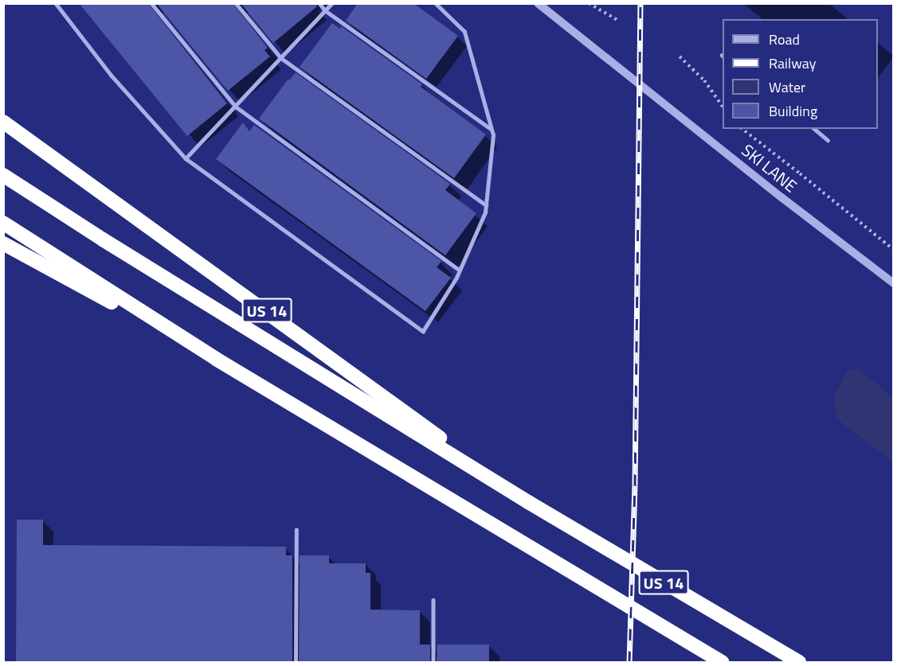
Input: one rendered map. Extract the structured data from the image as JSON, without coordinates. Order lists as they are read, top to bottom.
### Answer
{
  "streets": {
    "highway": ["US 14"],
    "street": ["SKI LANE"]
  },
  "legend": [
    "Road",
    "Railway",
    "Water",
    "Building"
  ]
}
